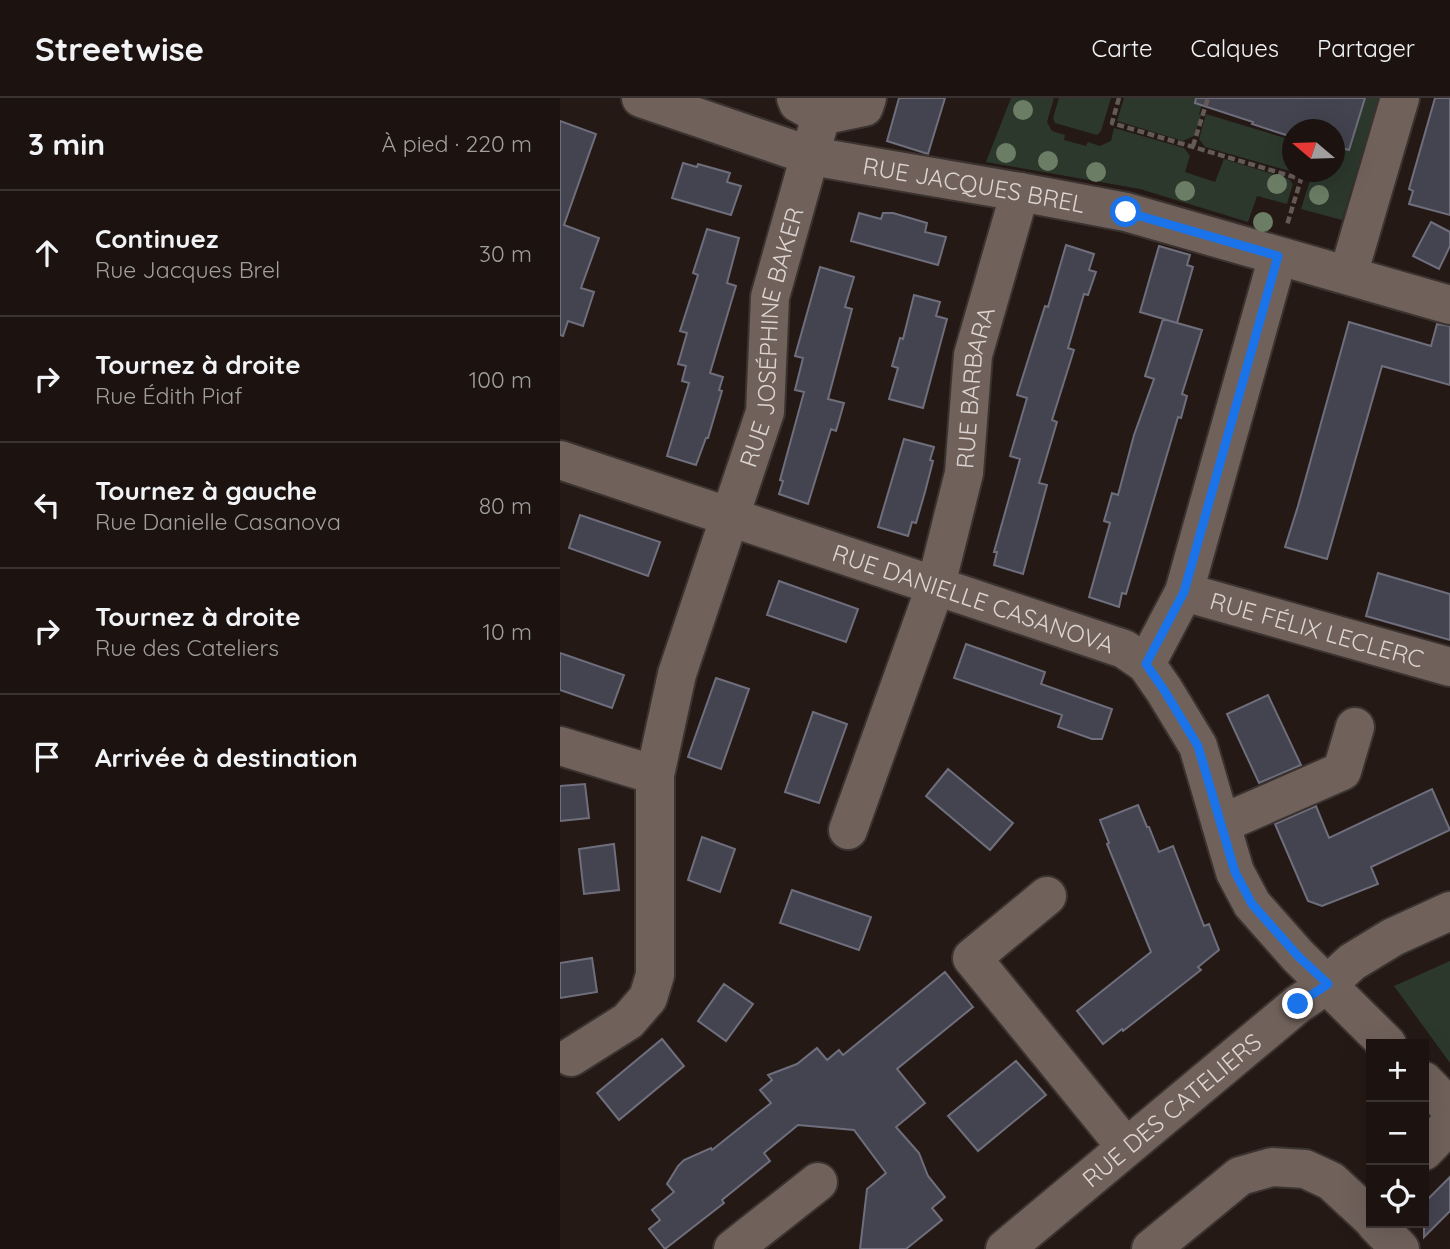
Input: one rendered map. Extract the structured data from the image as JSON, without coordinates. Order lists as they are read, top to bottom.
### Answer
{
  "streets": {
    "street": [
      "RUE JACQUES BREL",
      "RUE JOSÉPHINE BAKER",
      "RUE BARBARA",
      "RUE DANIELLE CASANOVA",
      "RUE FÉLIX LECLERC",
      "RUE DES CATELIERS"
    ]
  },
  "crossings": [
    ["RUE JACQUES BREL", "RUE JOSÉPHINE BAKER"],
    ["RUE JACQUES BREL", "RUE BARBARA"],
    ["RUE JOSÉPHINE BAKER", "RUE DANIELLE CASANOVA"],
    ["RUE BARBARA", "RUE DANIELLE CASANOVA"],
    ["RUE DANIELLE CASANOVA", "RUE DES CATELIERS"]
  ],
  "north": "left",
  "page": {
    "header": "Streetwise",
    "nav": ["Carte", "Calques", "Partager"],
    "heading": ["3 min", "À pied · 220 m"],
    "list": [
      ["Continuez", "Rue Jacques Brel", "30 m"],
      ["Tournez à droite", "Rue Édith Piaf", "100 m"],
      ["Tournez à gauche", "Rue Danielle Casanova", "80 m"],
      ["Tournez à droite", "Rue des Cateliers", "10 m"],
      "Arrivée à destination"
    ],
    "map_buttons": ["+", "−"]
  }
}
